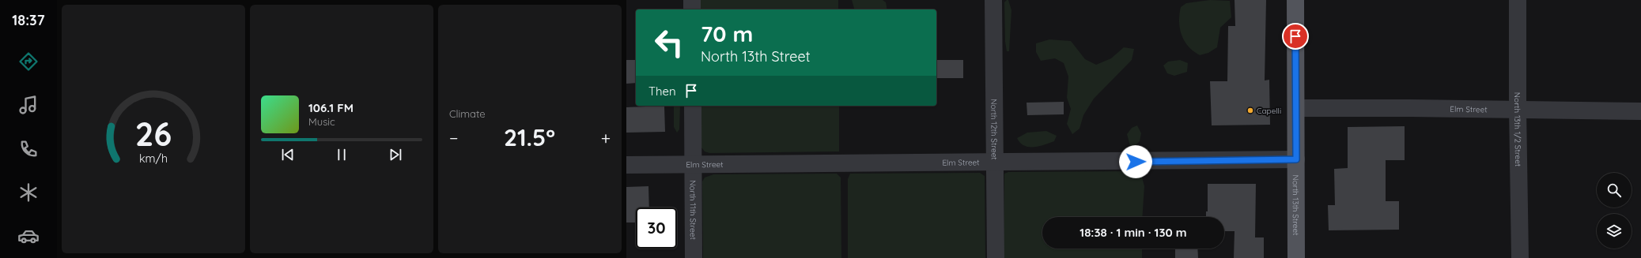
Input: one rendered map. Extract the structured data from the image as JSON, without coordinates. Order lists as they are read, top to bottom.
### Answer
{
  "streets": {
    "main road": ["North 13th Street"],
    "street": [
      "Elm Street",
      "North 12th Street",
      "North 13th 1/2 Street",
      "North 11th Street"
    ]
  },
  "crossings": [
    ["Elm Street", "North 12th Street"],
    ["Elm Street", "North 13th 1/2 Street"],
    ["Elm Street", "North 13th Street"],
    ["Elm Street", "North 11th Street"]
  ],
  "places": ["Capelli"],
  "page": {
    "tabs": "18:37",
    "tile": "Climate",
    "turn": ["70 m", "North 13th Street"],
    "then": "Then",
    "song": ["106.1 FM", "Music"],
    "heat": ["−", "21.5°", "+"],
    "limit": "30",
    "trip": "18:38 · 1 min · 130 m",
    "gauge": ["26", "km/h"]
  }
}
